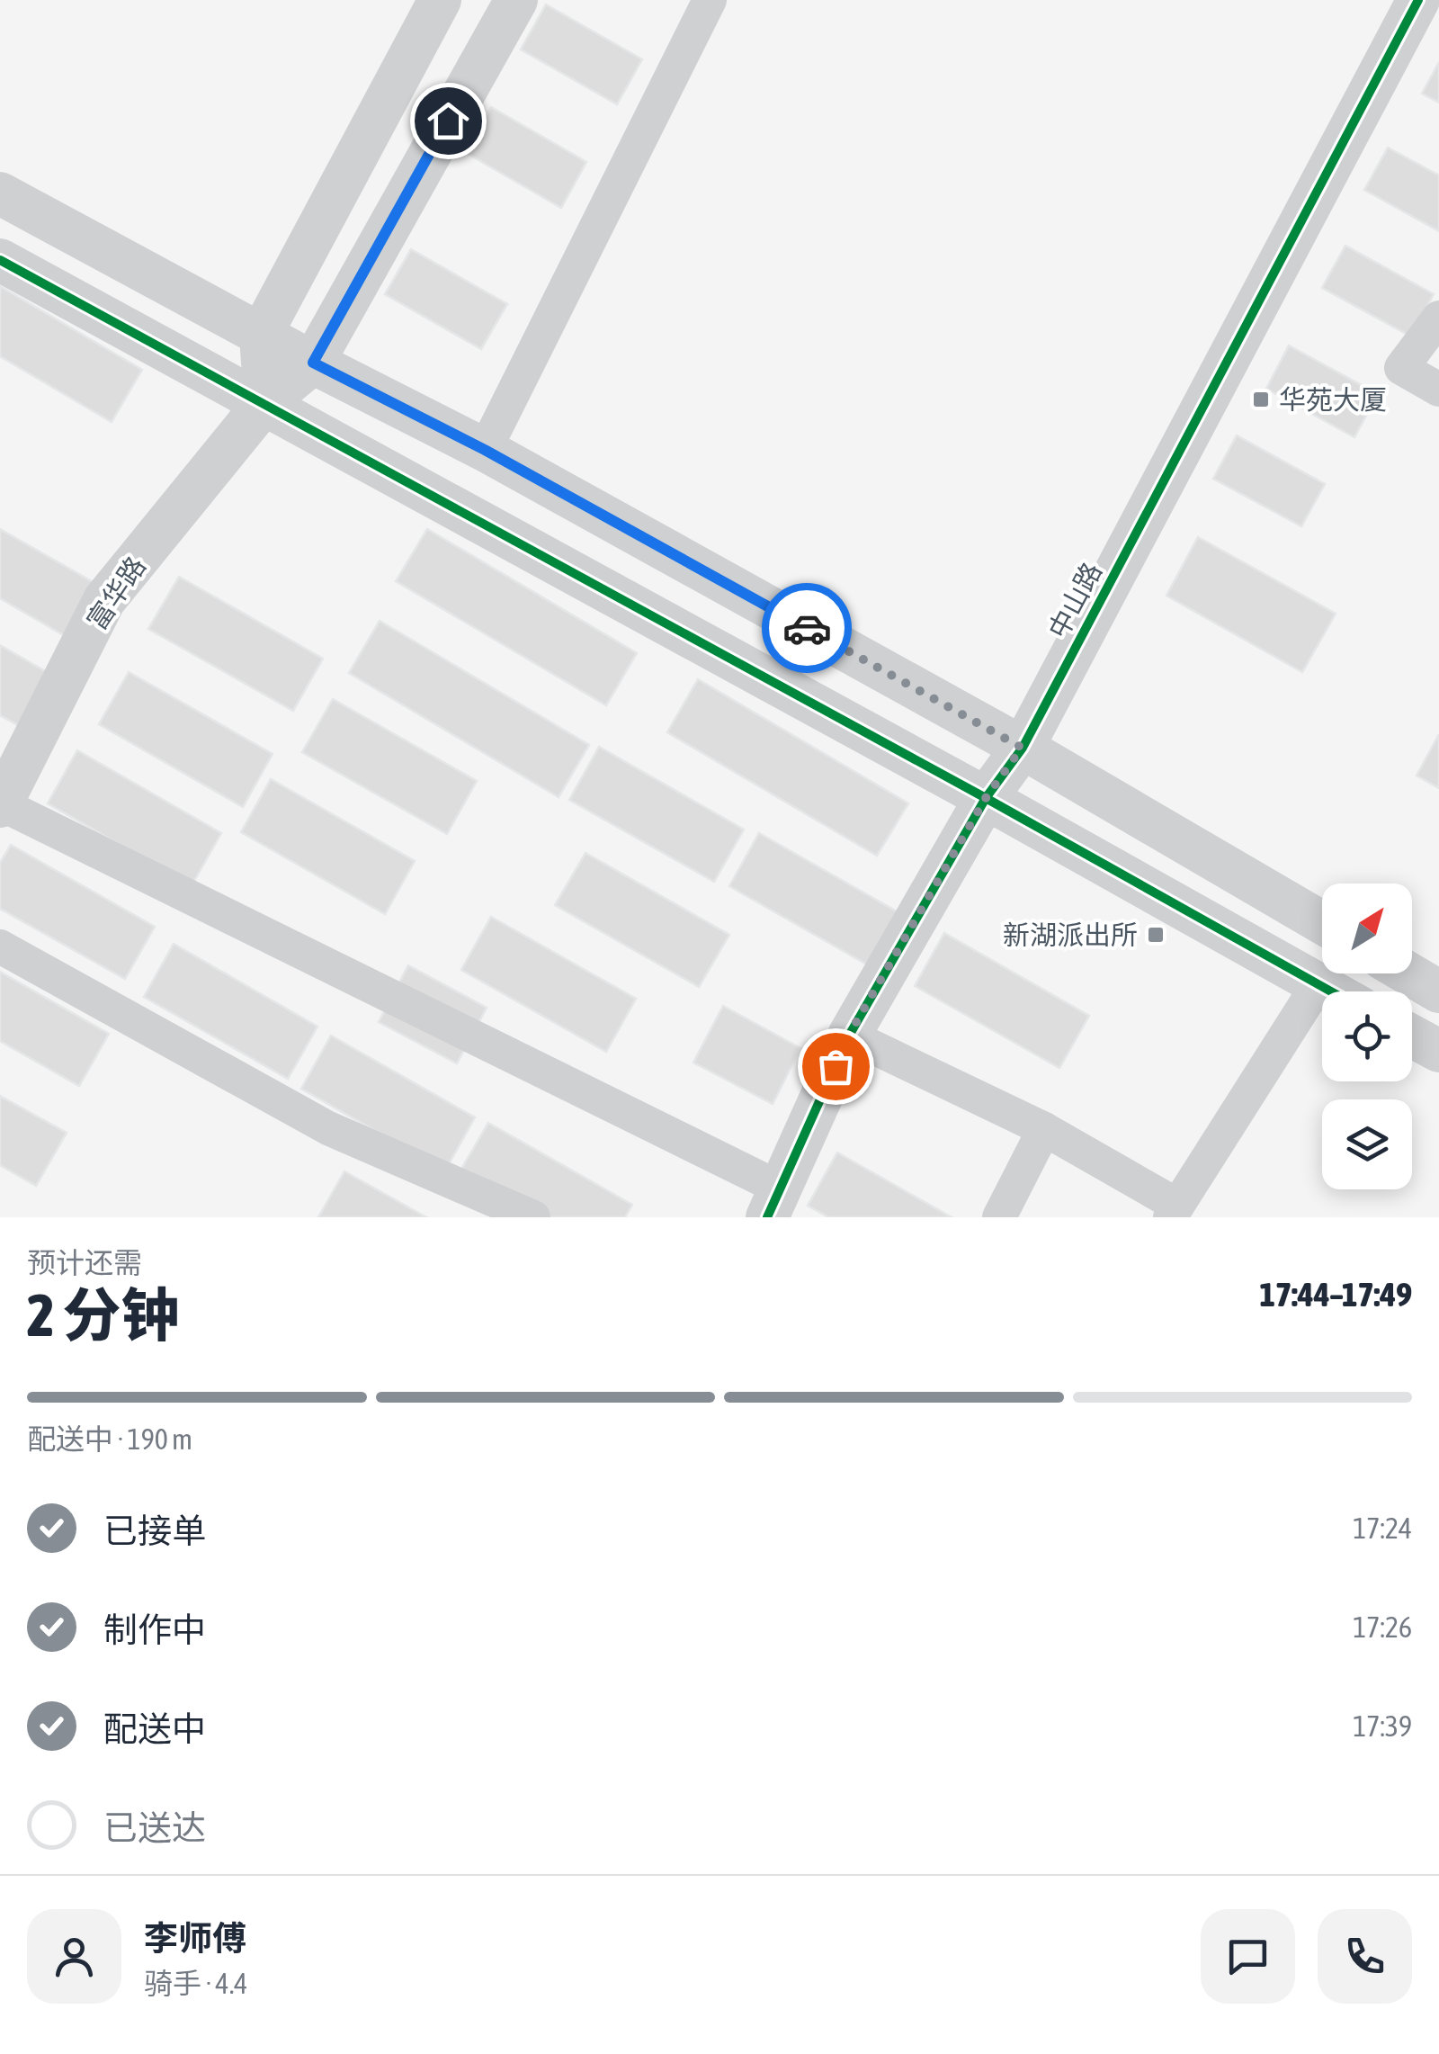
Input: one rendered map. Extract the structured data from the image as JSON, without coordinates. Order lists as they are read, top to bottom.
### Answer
{
  "streets": {
    "street": ["富华路", "中山路"]
  },
  "places": {
    "transit": ["华苑大厦", "新湖派出所"]
  },
  "north": "top right",
  "page": {
    "heading": ["2 分钟", "预计还需", "17:44–17:49"],
    "panel": ["李师傅", "骑手 · 4.4"],
    "bar": "配送中 · 190 m",
    "list": [
      ["已接单", "17:24"],
      ["制作中", "17:26"],
      ["配送中", "17:39"],
      "已送达"
    ]
  }
}
